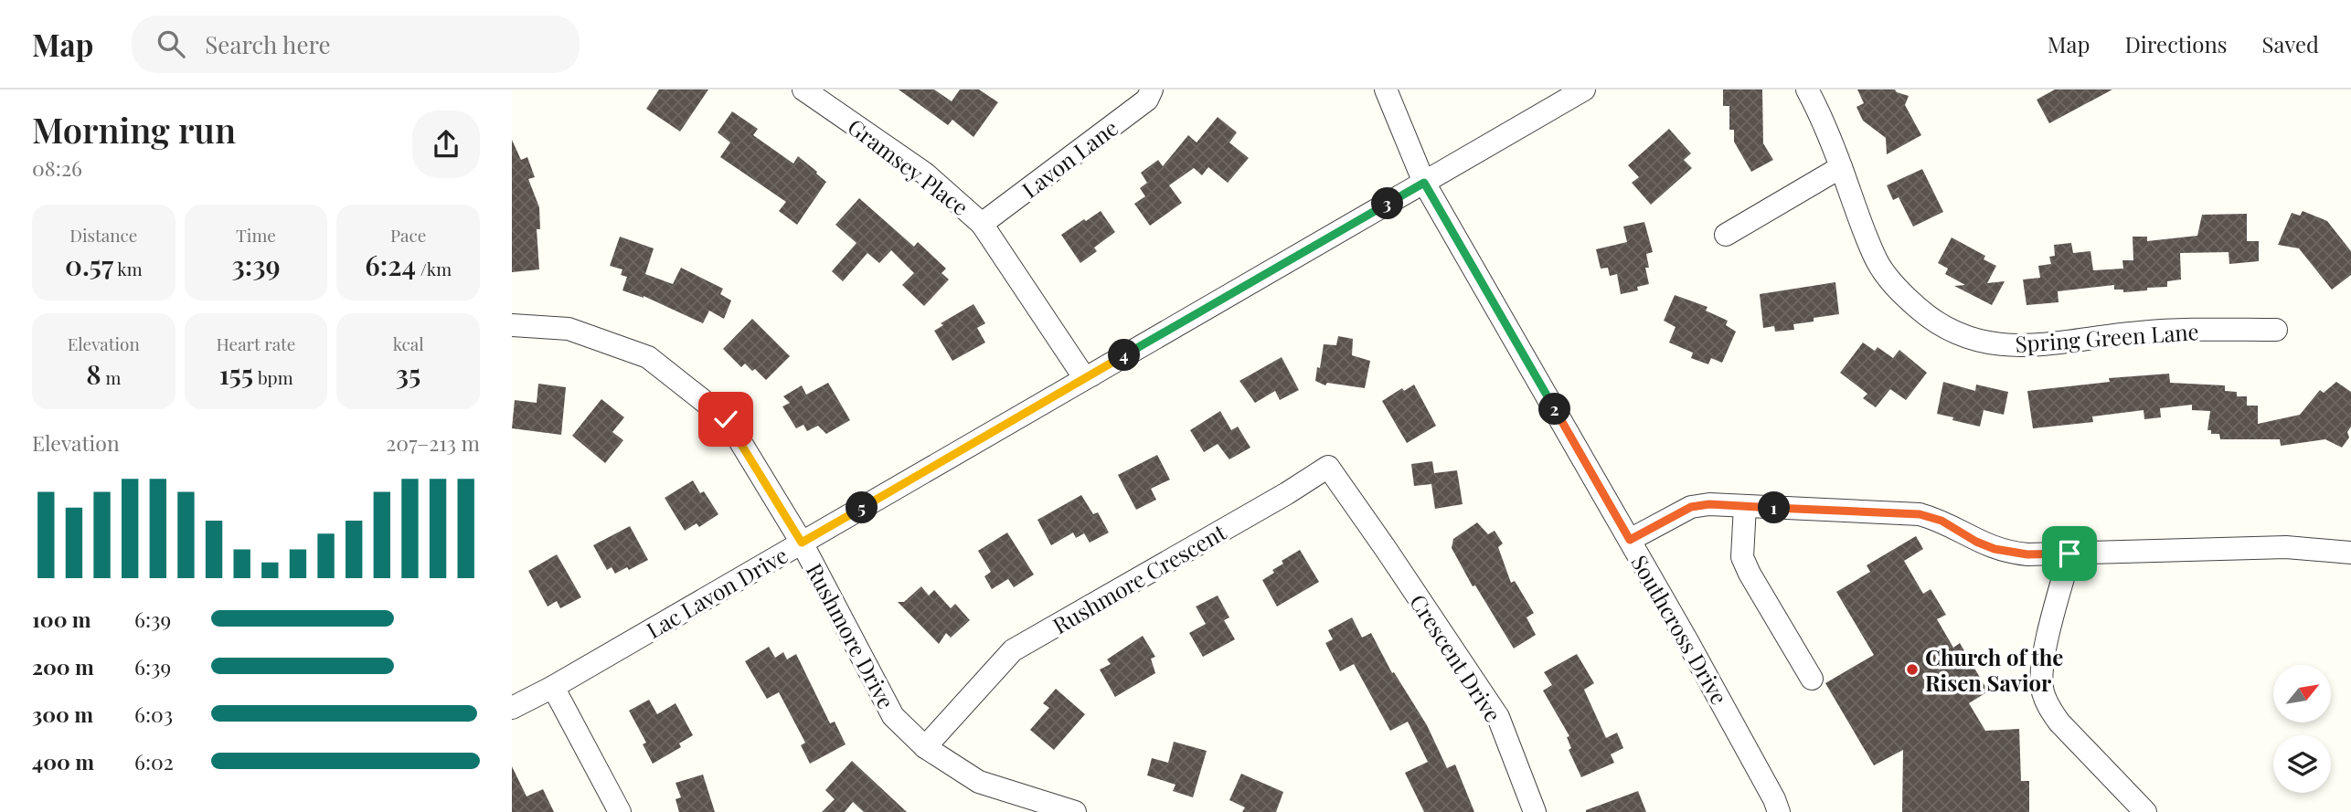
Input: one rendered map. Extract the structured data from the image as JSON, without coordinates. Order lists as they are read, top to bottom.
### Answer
{
  "streets": {
    "street": [
      "Lavon Lane",
      "Gramsey Place",
      "Spring Green Lane",
      "Rushmore Crescent",
      "Lac Lavon Drive",
      "Southcross Drive",
      "Rushmore Drive",
      "Crescent Drive"
    ]
  },
  "crossings": [
    ["Lavon Lane", "Gramsey Place"],
    ["Gramsey Place", "Lac Lavon Drive"],
    ["Rushmore Crescent", "Rushmore Drive"],
    ["Rushmore Crescent", "Crescent Drive"],
    ["Lac Lavon Drive", "Southcross Drive"],
    ["Lac Lavon Drive", "Rushmore Drive"]
  ],
  "places": ["Church of the Risen Savior"],
  "north": "top right",
  "page": {
    "header": "Map",
    "search": "Search here",
    "nav": ["Map", "Directions", "Saved"],
    "heading": ["Morning run", "08:26"],
    "pins": [
      "3",
      "4",
      "2",
      "1",
      "5"
    ],
    "stats": [
      ["Distance", "0.57 km"],
      ["Time", "3:39"],
      ["Pace", "6:24 /km"],
      ["Elevation", "8 m"],
      ["Heart rate", "155 bpm"],
      ["kcal", "35"]
    ],
    "chart": ["Elevation", "207–213 m"],
    "list": [
      {
        "name": "100 m",
        "note": "6:39"
      },
      {
        "name": "200 m",
        "note": "6:39"
      },
      {
        "name": "300 m",
        "note": "6:03"
      },
      {
        "name": "400 m",
        "note": "6:02"
      }
    ]
  }
}
